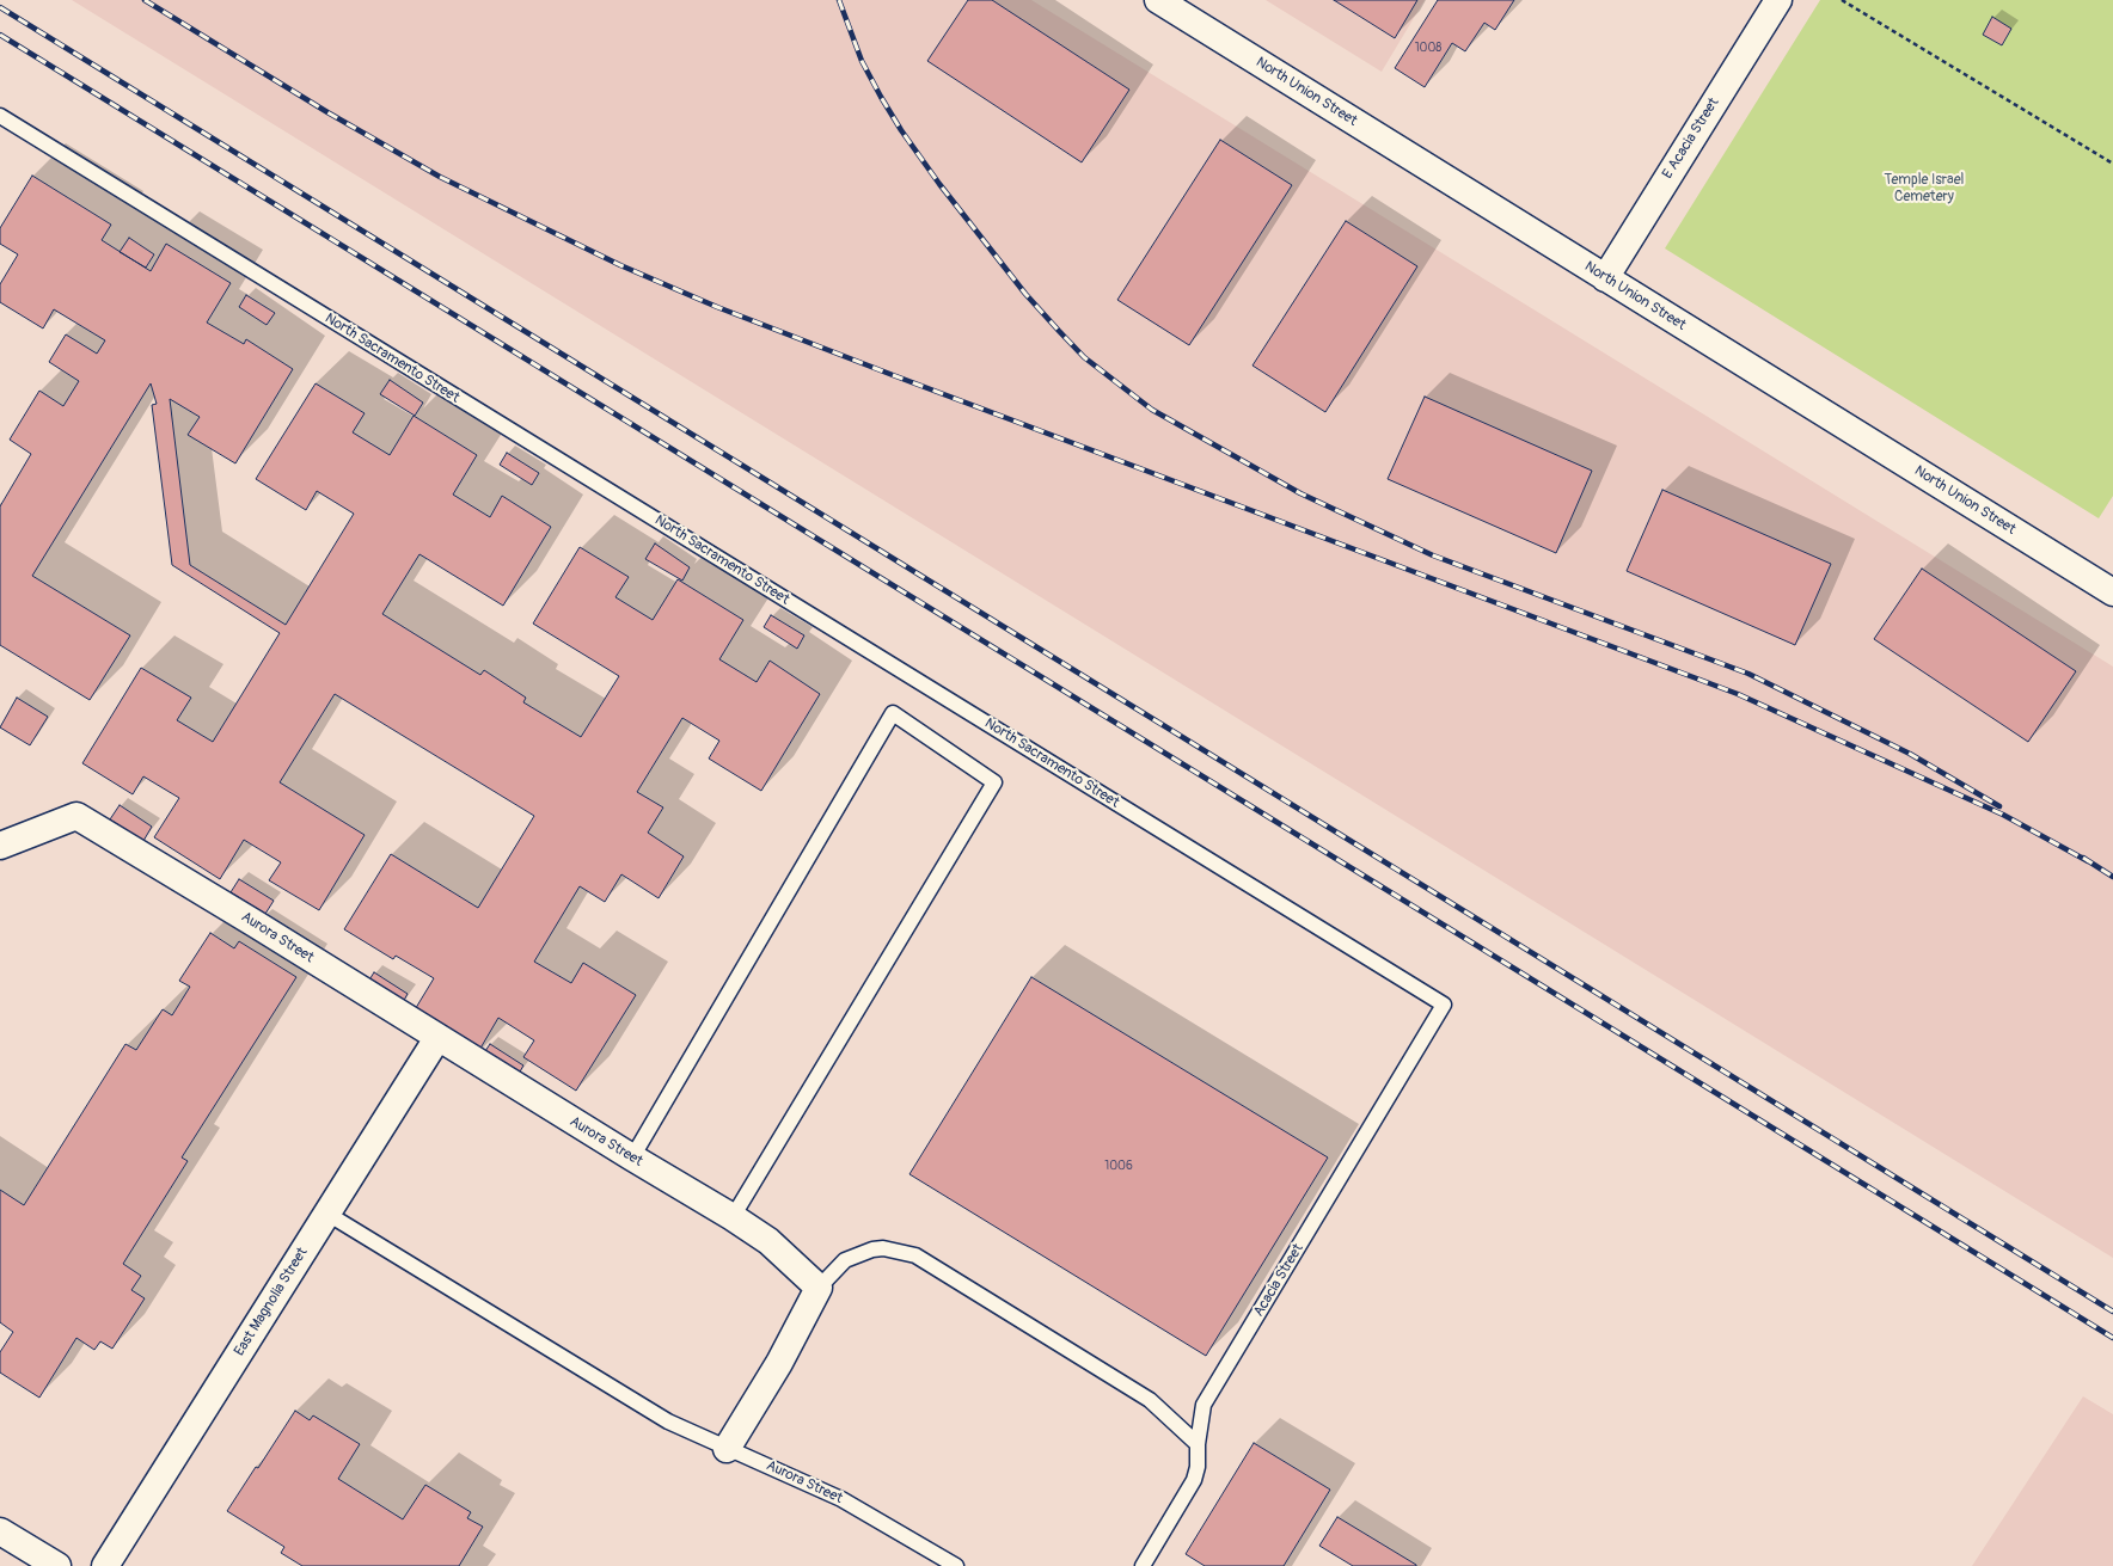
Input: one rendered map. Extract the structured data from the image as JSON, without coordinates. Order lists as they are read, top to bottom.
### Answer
{
  "streets": {
    "street": [
      "North Union Street",
      "E Acacia Street",
      "Aurora Street",
      "East Magnolia Street"
    ],
    "lane": ["North Sacramento Street", "Acacia Street"]
  },
  "crossings": [
    ["North Union Street", "E Acacia Street"],
    ["North Sacramento Street", "Acacia Street"],
    ["Aurora Street", "East Magnolia Street"]
  ],
  "parks": ["Temple Israel Cemetery"],
  "house_numbers": ["1008", "1006"]
}
